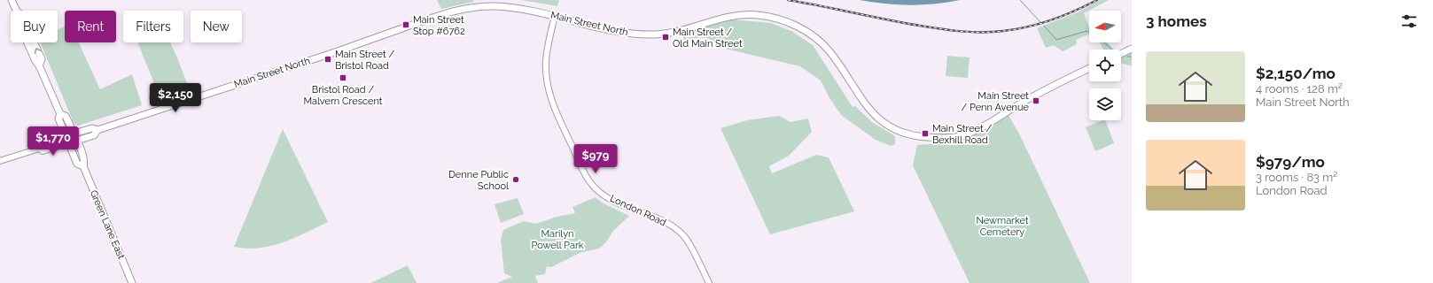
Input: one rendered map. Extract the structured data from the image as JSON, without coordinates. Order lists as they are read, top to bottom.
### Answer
{
  "streets": {
    "main road": ["Main Street North", "Green Lane East"],
    "street": ["London Road"]
  },
  "crossings": [
    ["Main Street North", "London Road"],
    ["Main Street North", "Green Lane East"]
  ],
  "parks": ["Newmarket Cemetery", "Marilyn Powell Park"],
  "places": {
    "transit": [
      "Main Street Stop #6762",
      "Main Street / Old Main Street",
      "Main Street / Bristol Road",
      "Bristol Road / Malvern Crescent",
      "Main Street / Penn Avenue",
      "Main Street / Bexhill Road"
    ],
    "other": ["Denne Public School"]
  },
  "north": "left",
  "page": {
    "heading": "3 homes",
    "chip": [
      "Buy",
      "Rent",
      "Filters",
      "New"
    ],
    "list": [
      {
        "name": "$2,150/mo",
        "note": "4 rooms · 128 m² · Main Street North"
      },
      {
        "name": "$979/mo",
        "note": "3 rooms · 83 m² · London Road"
      }
    ],
    "price": ["$2,150", "$1,770", "$979"]
  }
}
